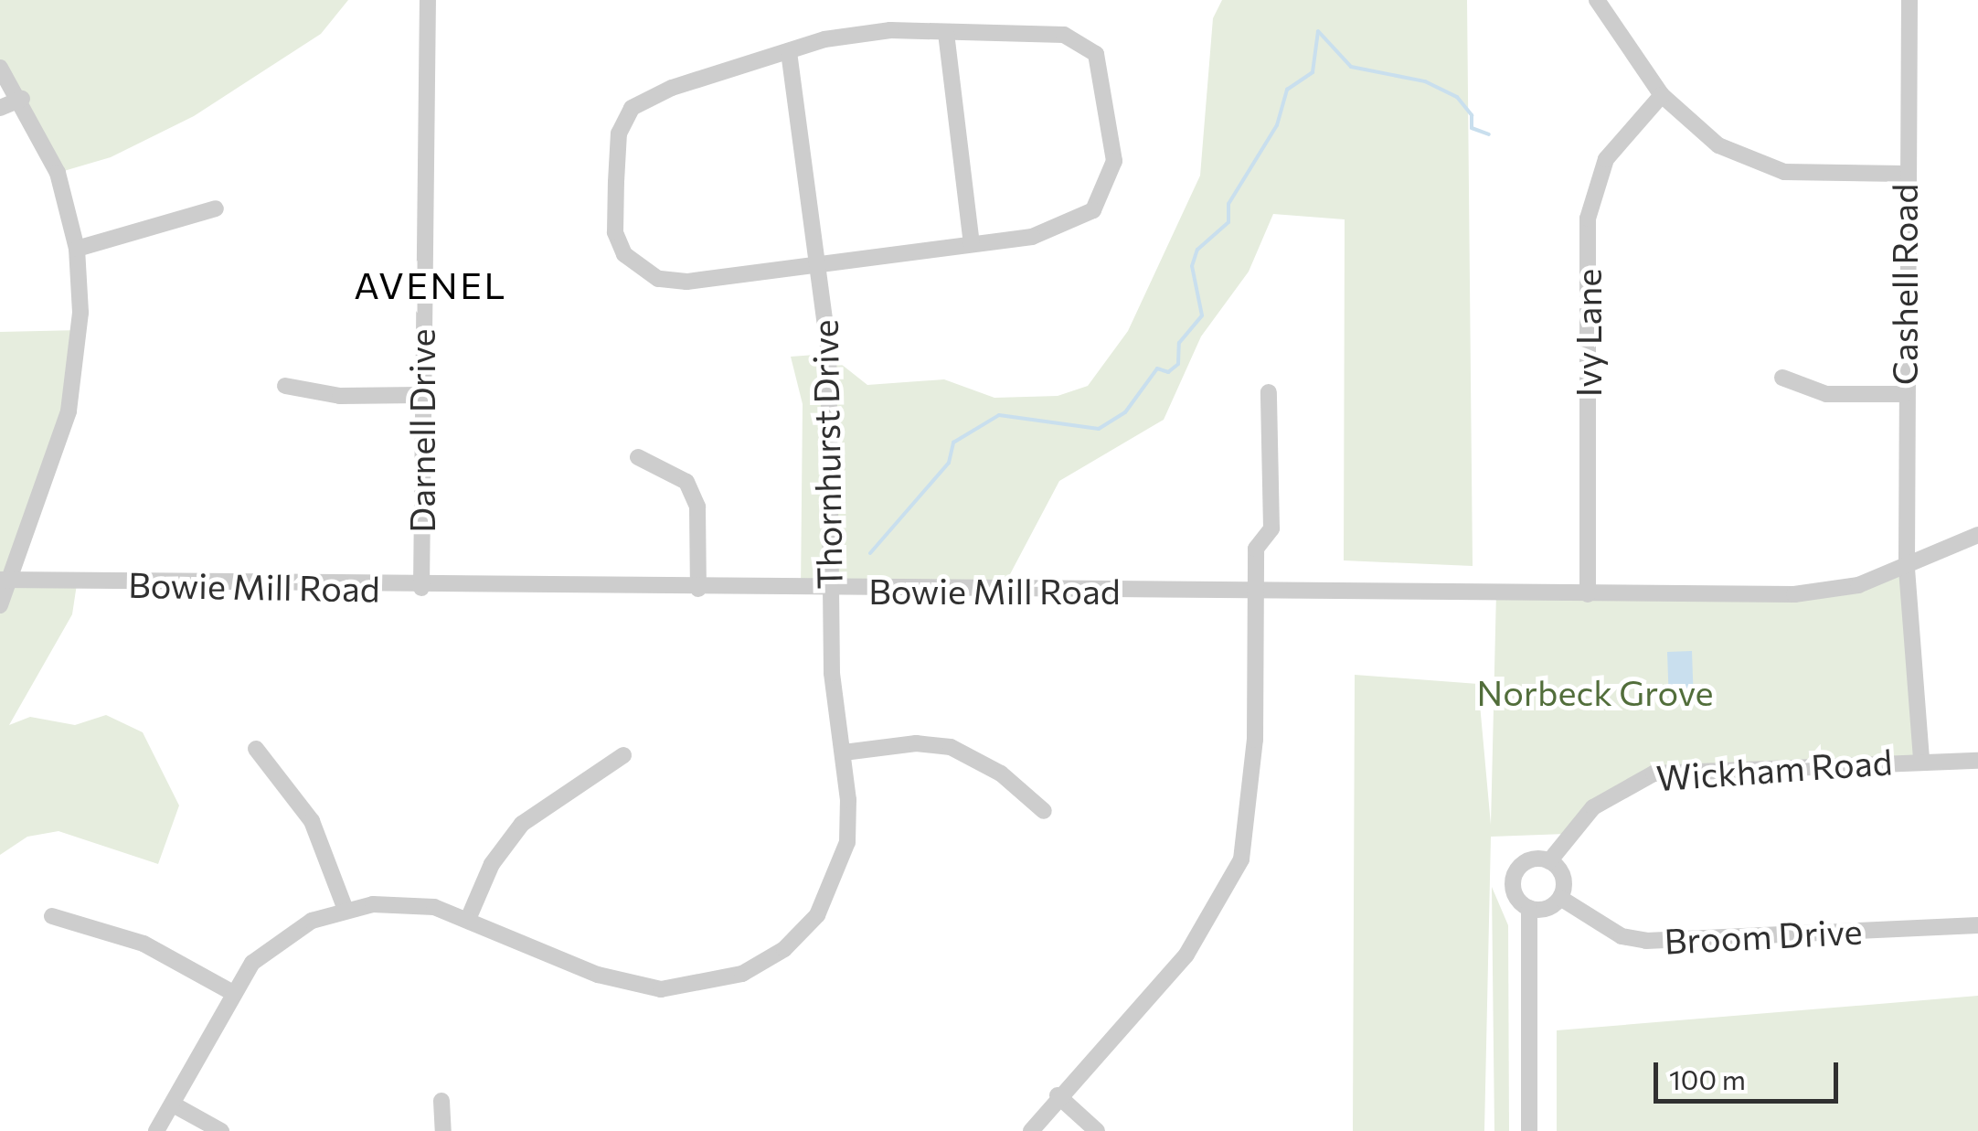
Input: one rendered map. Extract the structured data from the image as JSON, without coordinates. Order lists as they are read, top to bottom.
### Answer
{
  "streets": {
    "street": [
      "Cashell Road",
      "Ivy Lane",
      "Darnell Drive",
      "Thornhurst Drive",
      "Bowie Mill Road",
      "Wickham Road",
      "Broom Drive"
    ]
  },
  "crossings": [
    ["Cashell Road", "Bowie Mill Road"],
    ["Cashell Road", "Wickham Road"],
    ["Ivy Lane", "Bowie Mill Road"],
    ["Darnell Drive", "Bowie Mill Road"],
    ["Thornhurst Drive", "Bowie Mill Road"],
    ["Wickham Road", "Broom Drive"]
  ],
  "districts": ["AVENEL"],
  "parks": ["Norbeck Grove"],
  "scale_bar": "100 m"
}
